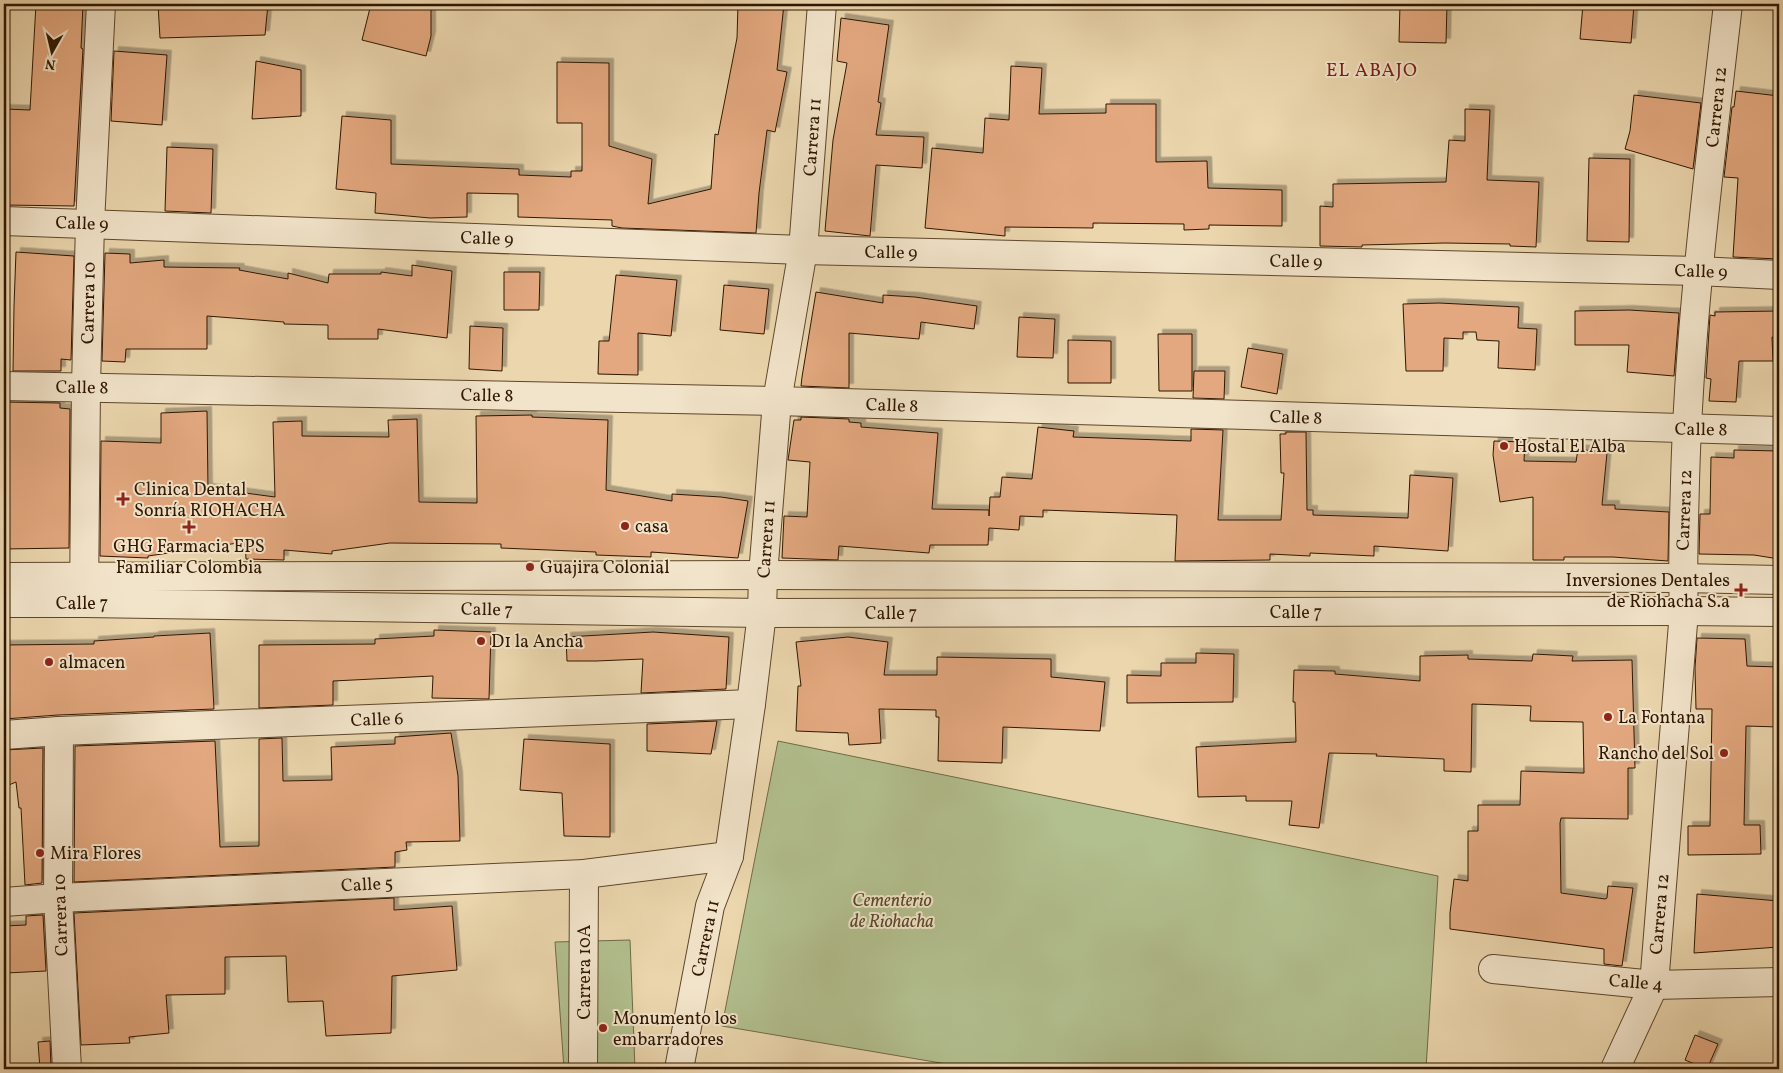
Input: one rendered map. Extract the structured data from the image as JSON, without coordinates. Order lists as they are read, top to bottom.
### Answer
{
  "streets": {
    "street": [
      "Carrera 12",
      "Carrera 11",
      "Calle 9",
      "Carrera 10",
      "Calle 8",
      "Calle 7",
      "Calle 6",
      "Calle 5",
      "Carrera 10A",
      "Calle 4"
    ]
  },
  "crossings": [
    ["Carrera 12", "Calle 9"],
    ["Carrera 12", "Calle 8"],
    ["Carrera 12", "Calle 7"],
    ["Carrera 12", "Calle 4"],
    ["Carrera 11", "Calle 9"],
    ["Carrera 11", "Calle 8"],
    ["Carrera 11", "Calle 7"],
    ["Carrera 11", "Calle 6"],
    ["Carrera 11", "Calle 5"],
    ["Calle 9", "Carrera 10"],
    ["Carrera 10", "Calle 8"],
    ["Carrera 10", "Calle 7"],
    ["Carrera 10", "Calle 6"],
    ["Carrera 10", "Calle 5"],
    ["Calle 5", "Carrera 10A"]
  ],
  "districts": ["EL ABAJO"],
  "parks": ["Cementerio de Riohacha"],
  "places": {
    "other": [
      "Hostal El Alba",
      "casa",
      "Guajira Colonial",
      "D1 la Ancha",
      "almacen",
      "La Fontana",
      "Rancho del Sol",
      "Mira Flores",
      "Monumento los embarradores"
    ],
    "health": ["Clinica Dental Sonría RIOHACHA", "GHG Farmacia EPS Familiar Colombia", "Inversiones Dentales de Riohacha S.a"]
  },
  "north": "bottom"
}
